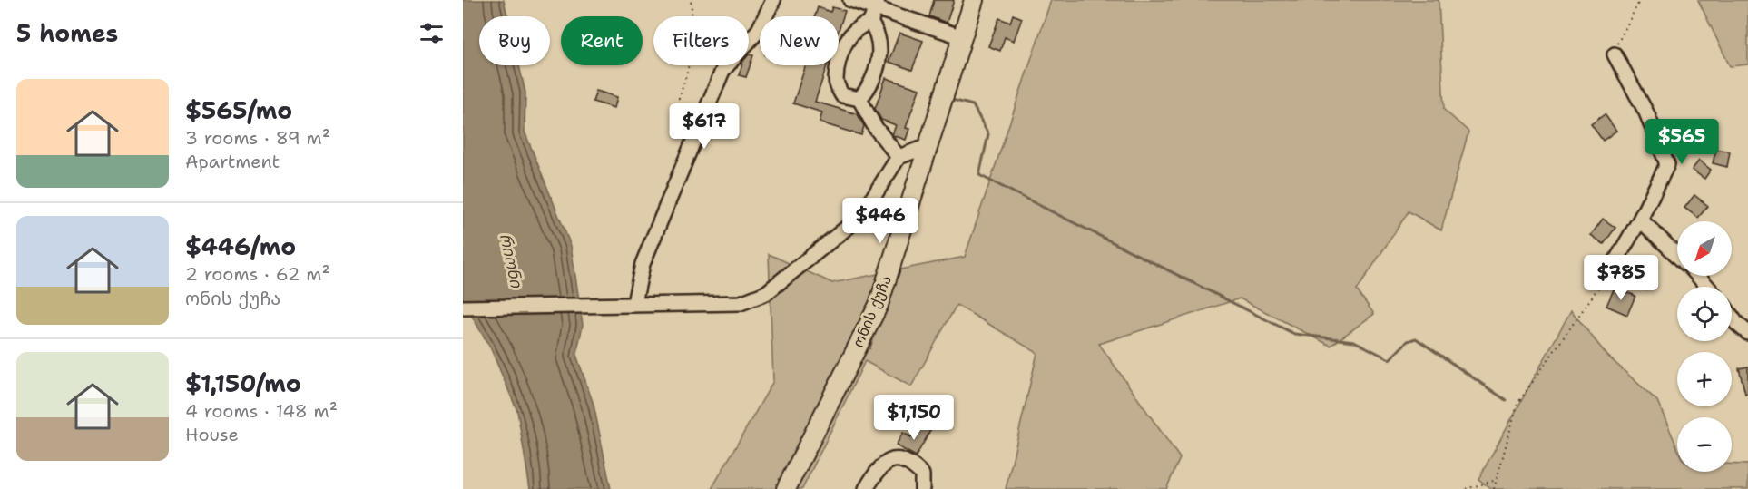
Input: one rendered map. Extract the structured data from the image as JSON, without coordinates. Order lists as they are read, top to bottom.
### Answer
{
  "streets": {
    "main road": ["ონის ქუჩა"]
  },
  "water": ["რიონი"],
  "north": "bottom left",
  "page": {
    "heading": "5 homes",
    "chip": [
      "Buy",
      "Rent",
      "Filters",
      "New"
    ],
    "list": [
      {
        "name": "$565/mo",
        "note": "3 rooms · 89 m² · Apartment"
      },
      {
        "name": "$446/mo",
        "note": "2 rooms · 62 m² · ონის ქუჩა"
      },
      {
        "name": "$1,150/mo",
        "note": "4 rooms · 148 m² · House"
      }
    ],
    "price": [
      "$617",
      "$565",
      "$446",
      "$785",
      "$1,150"
    ],
    "map_buttons": ["+", "−"]
  }
}
